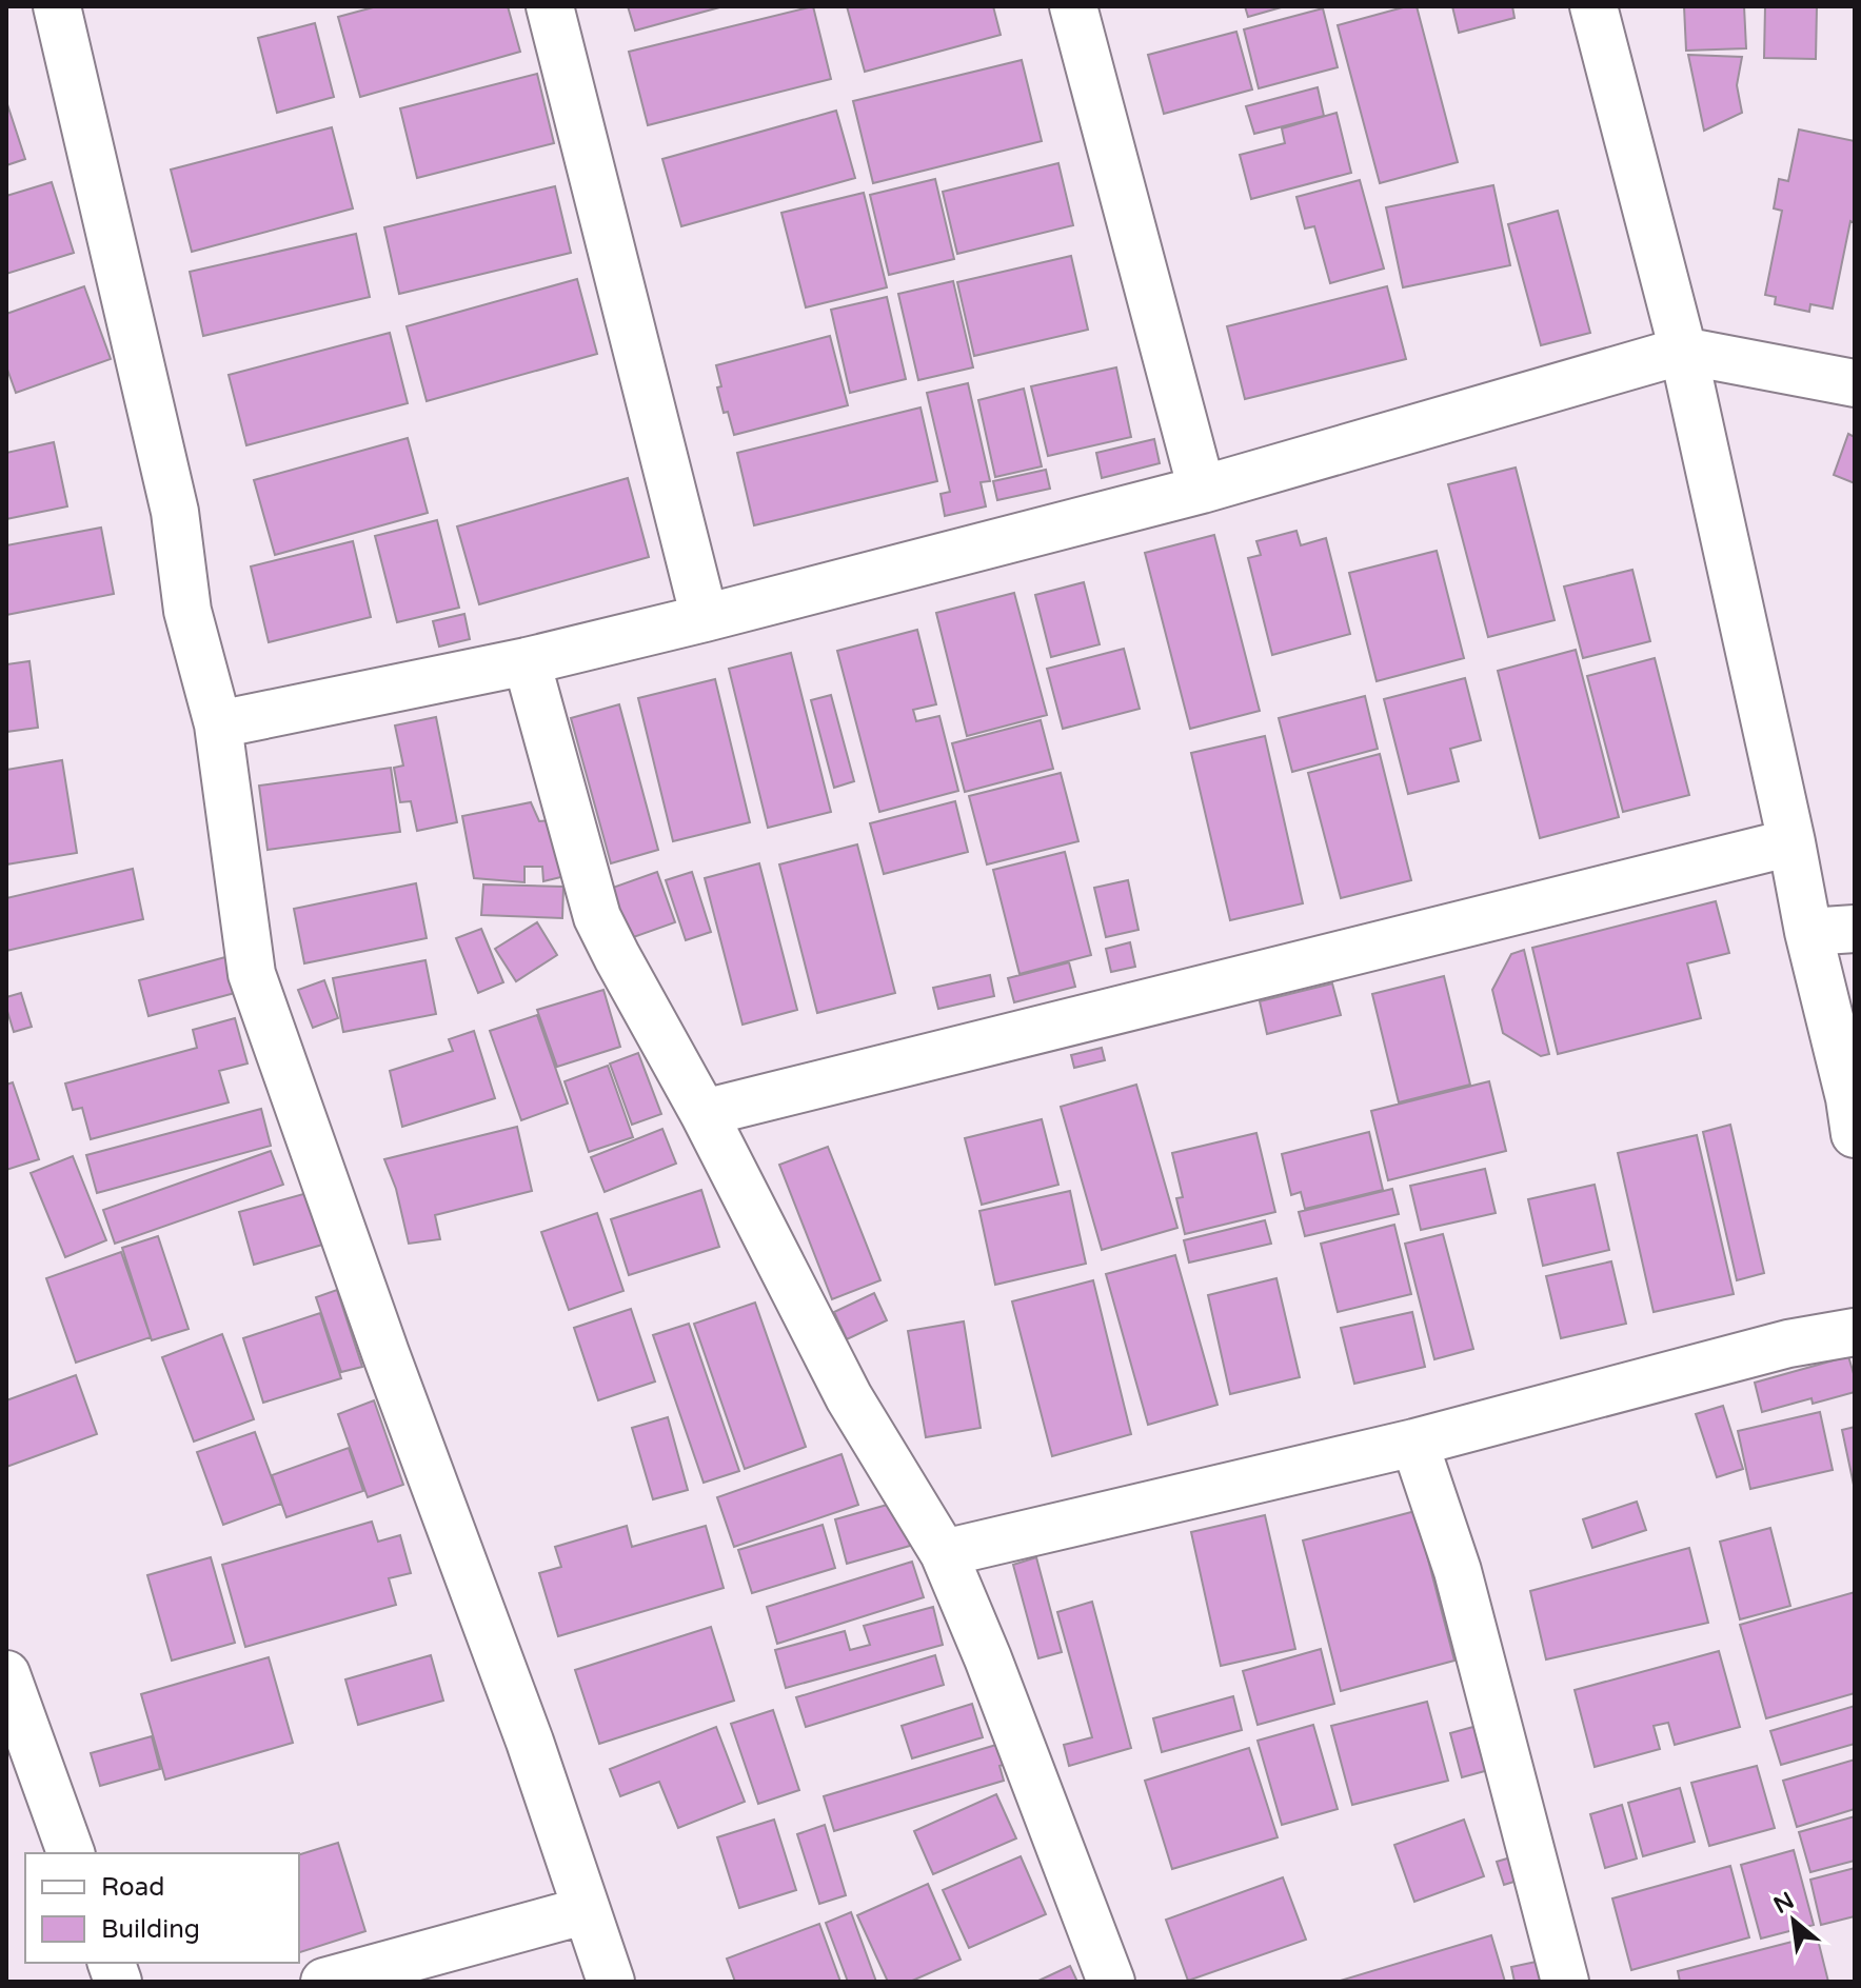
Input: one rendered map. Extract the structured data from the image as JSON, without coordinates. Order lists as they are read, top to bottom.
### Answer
{
  "legend": ["Road", "Building"],
  "north": "top left"
}
